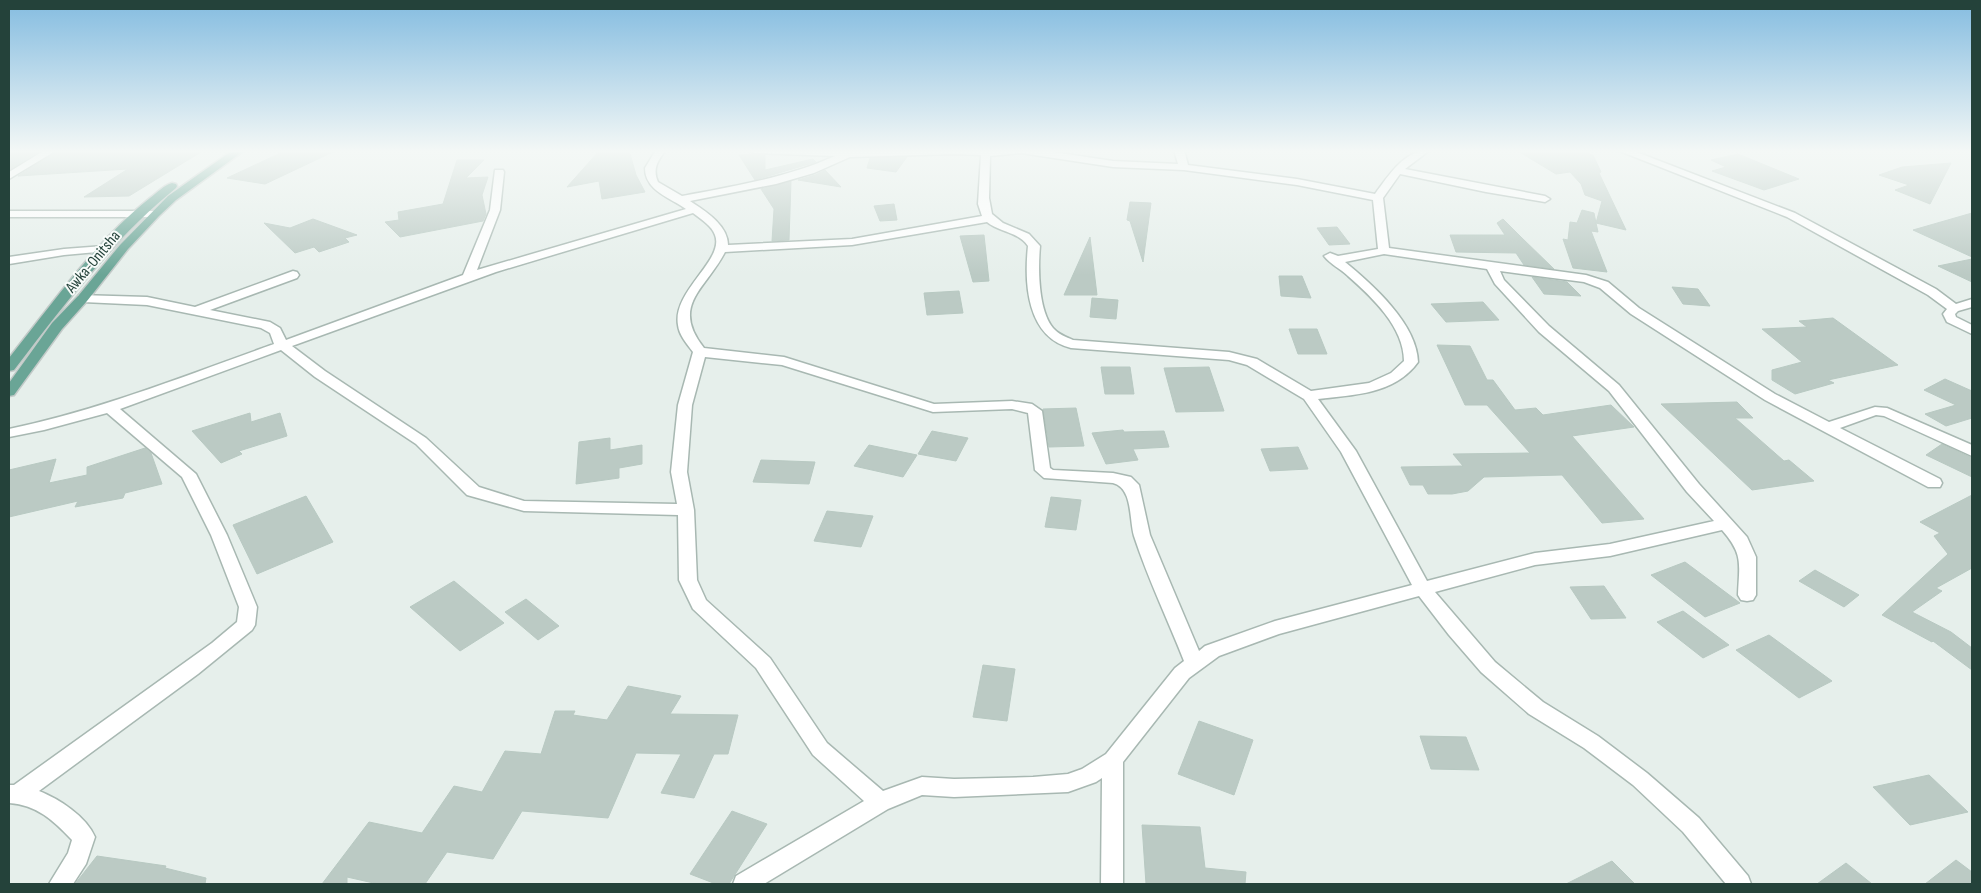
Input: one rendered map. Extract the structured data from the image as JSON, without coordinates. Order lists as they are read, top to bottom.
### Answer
{
  "streets": {
    "main road": ["Awka-Onitsha"]
  }
}
